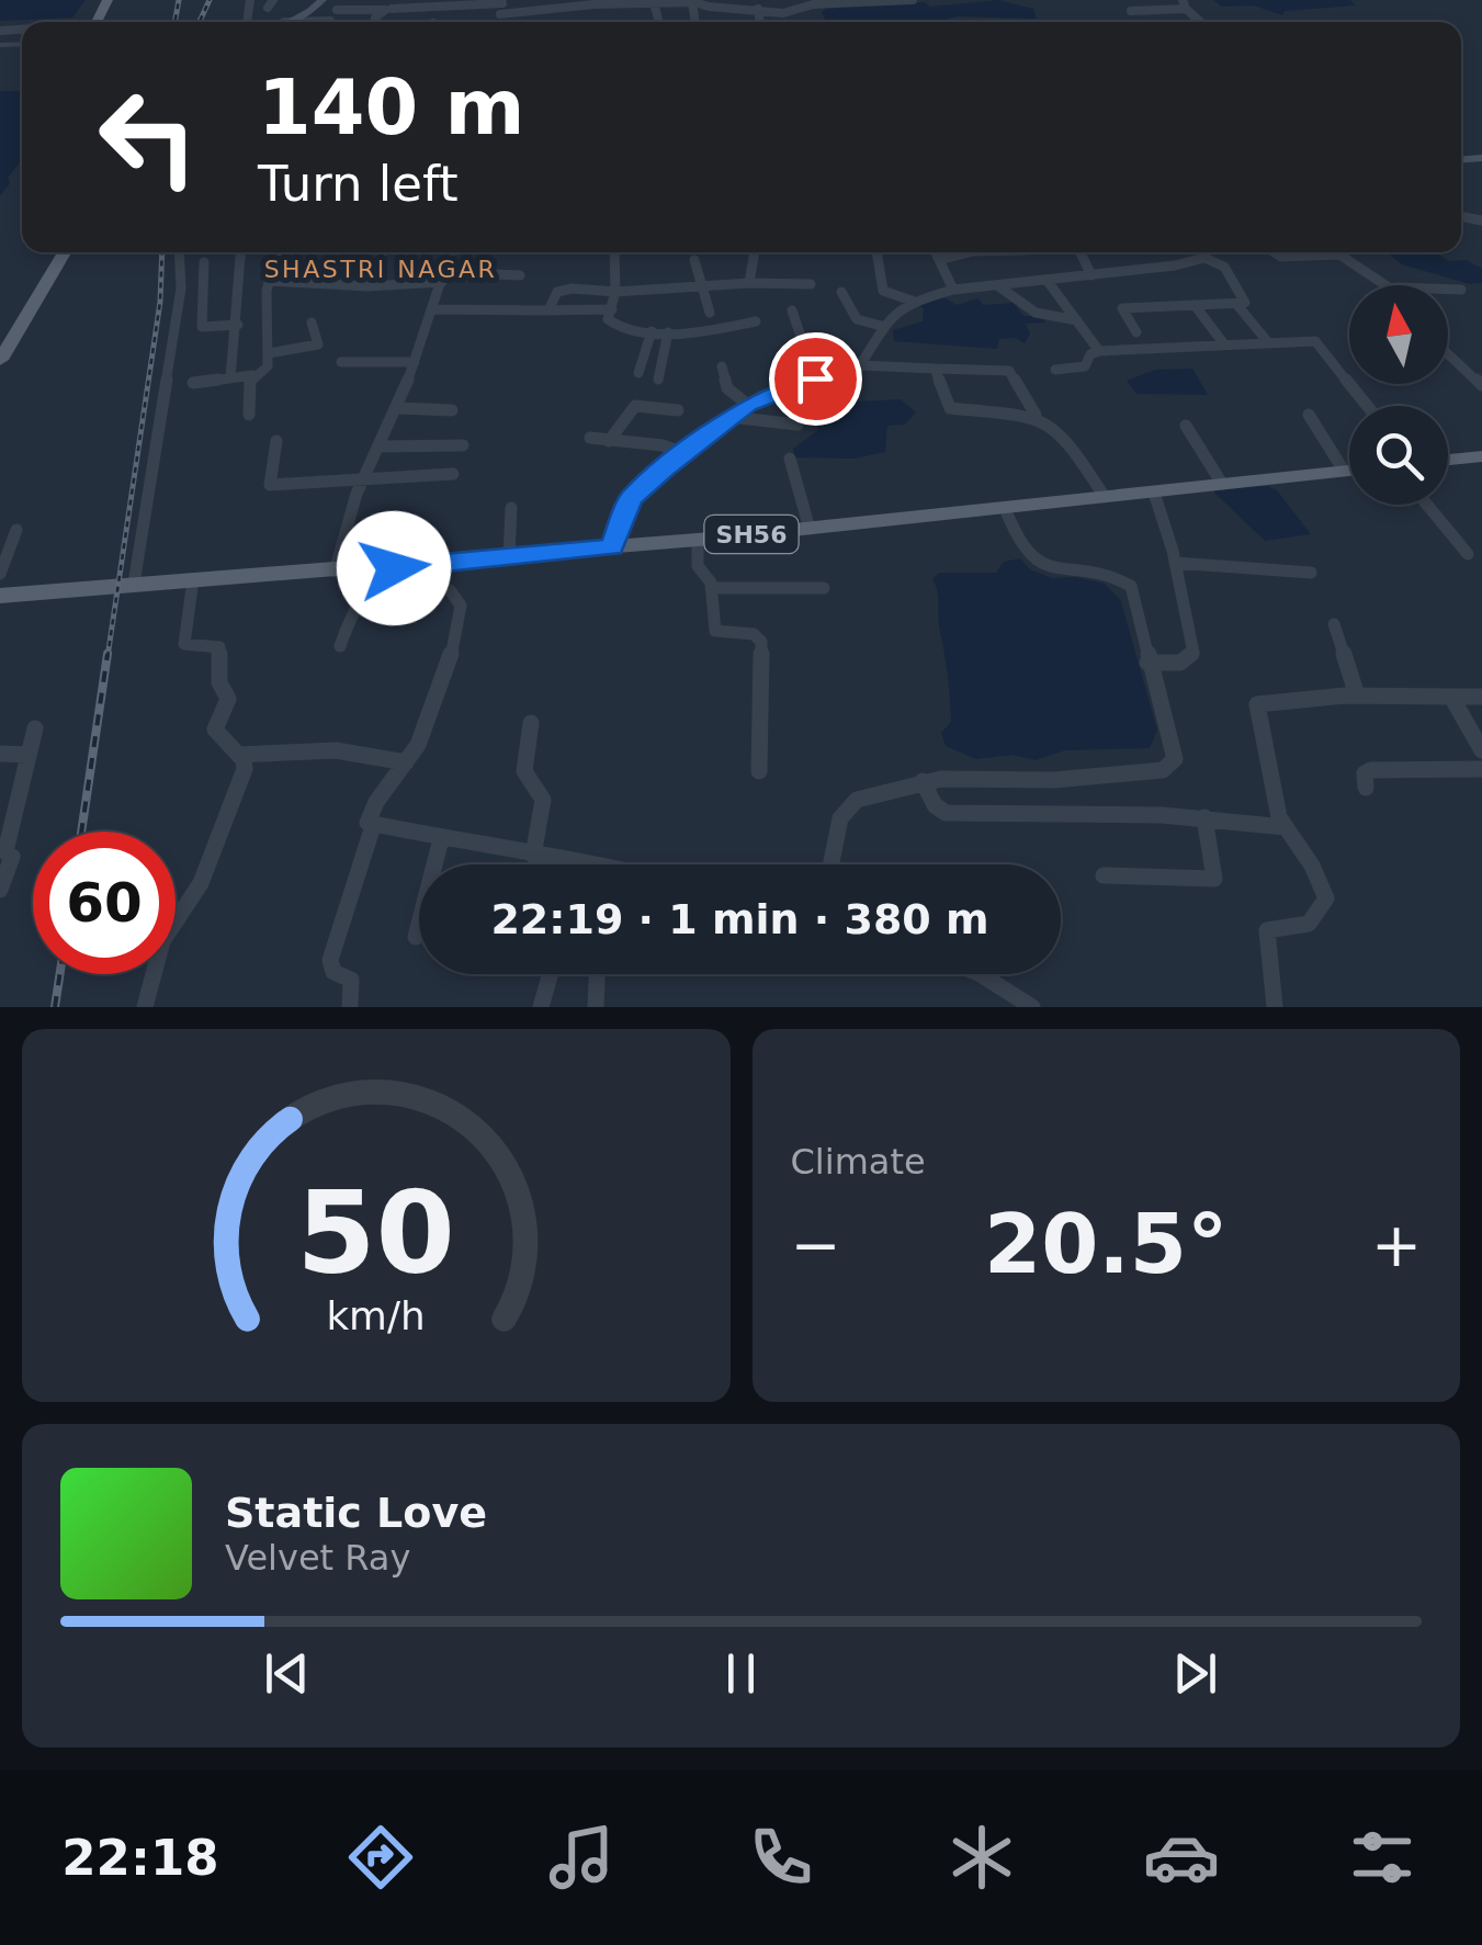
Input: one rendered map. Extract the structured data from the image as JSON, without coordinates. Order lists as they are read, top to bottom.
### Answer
{
  "streets": {
    "main road": ["SH56"]
  },
  "districts": ["SHASTRI NAGAR"],
  "north": "top",
  "page": {
    "turn": ["140 m", "Turn left"],
    "limit": "60",
    "trip": "22:19 · 1 min · 380 m",
    "tile": "Climate",
    "heat": ["−", "20.5°", "+"],
    "song": ["Static Love", "Velvet Ray"],
    "tabs": "22:18",
    "gauge": ["50", "km/h"]
  }
}
